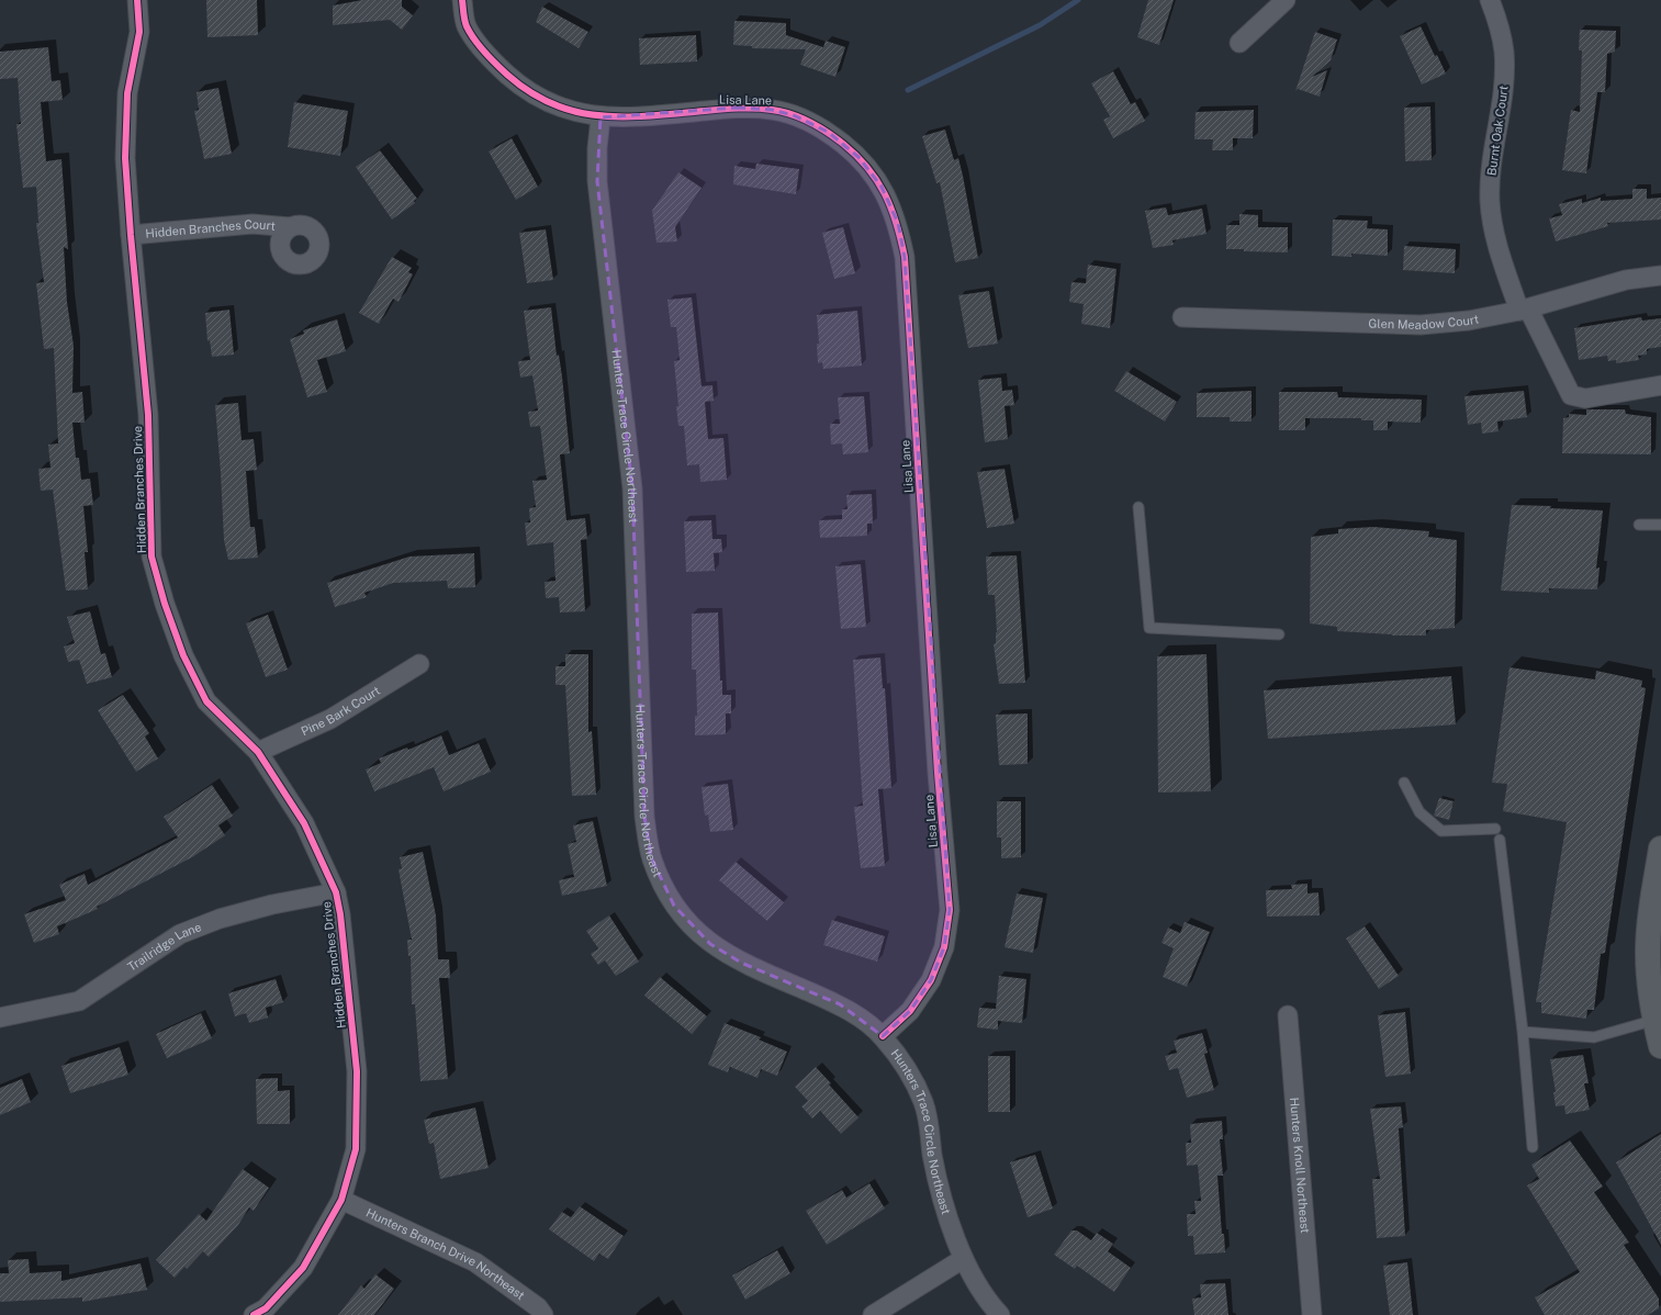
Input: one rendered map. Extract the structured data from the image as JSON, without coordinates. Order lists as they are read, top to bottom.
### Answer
{
  "streets": {
    "street": [
      "Lisa Lane",
      "Burnt Oak Court",
      "Hidden Branches Court",
      "Glen Meadow Court",
      "Hunters Trace Circle Northeast",
      "Hidden Branches Drive",
      "Pine Bark Court",
      "Trailridge Lane",
      "Hunters Knoll Northeast",
      "Hunters Branch Drive Northeast"
    ]
  },
  "crossings": [
    ["Lisa Lane", "Hunters Trace Circle Northeast"],
    ["Burnt Oak Court", "Glen Meadow Court"],
    ["Hidden Branches Court", "Hidden Branches Drive"],
    ["Hidden Branches Drive", "Pine Bark Court"],
    ["Hidden Branches Drive", "Trailridge Lane"],
    ["Hidden Branches Drive", "Hunters Branch Drive Northeast"]
  ]
}
